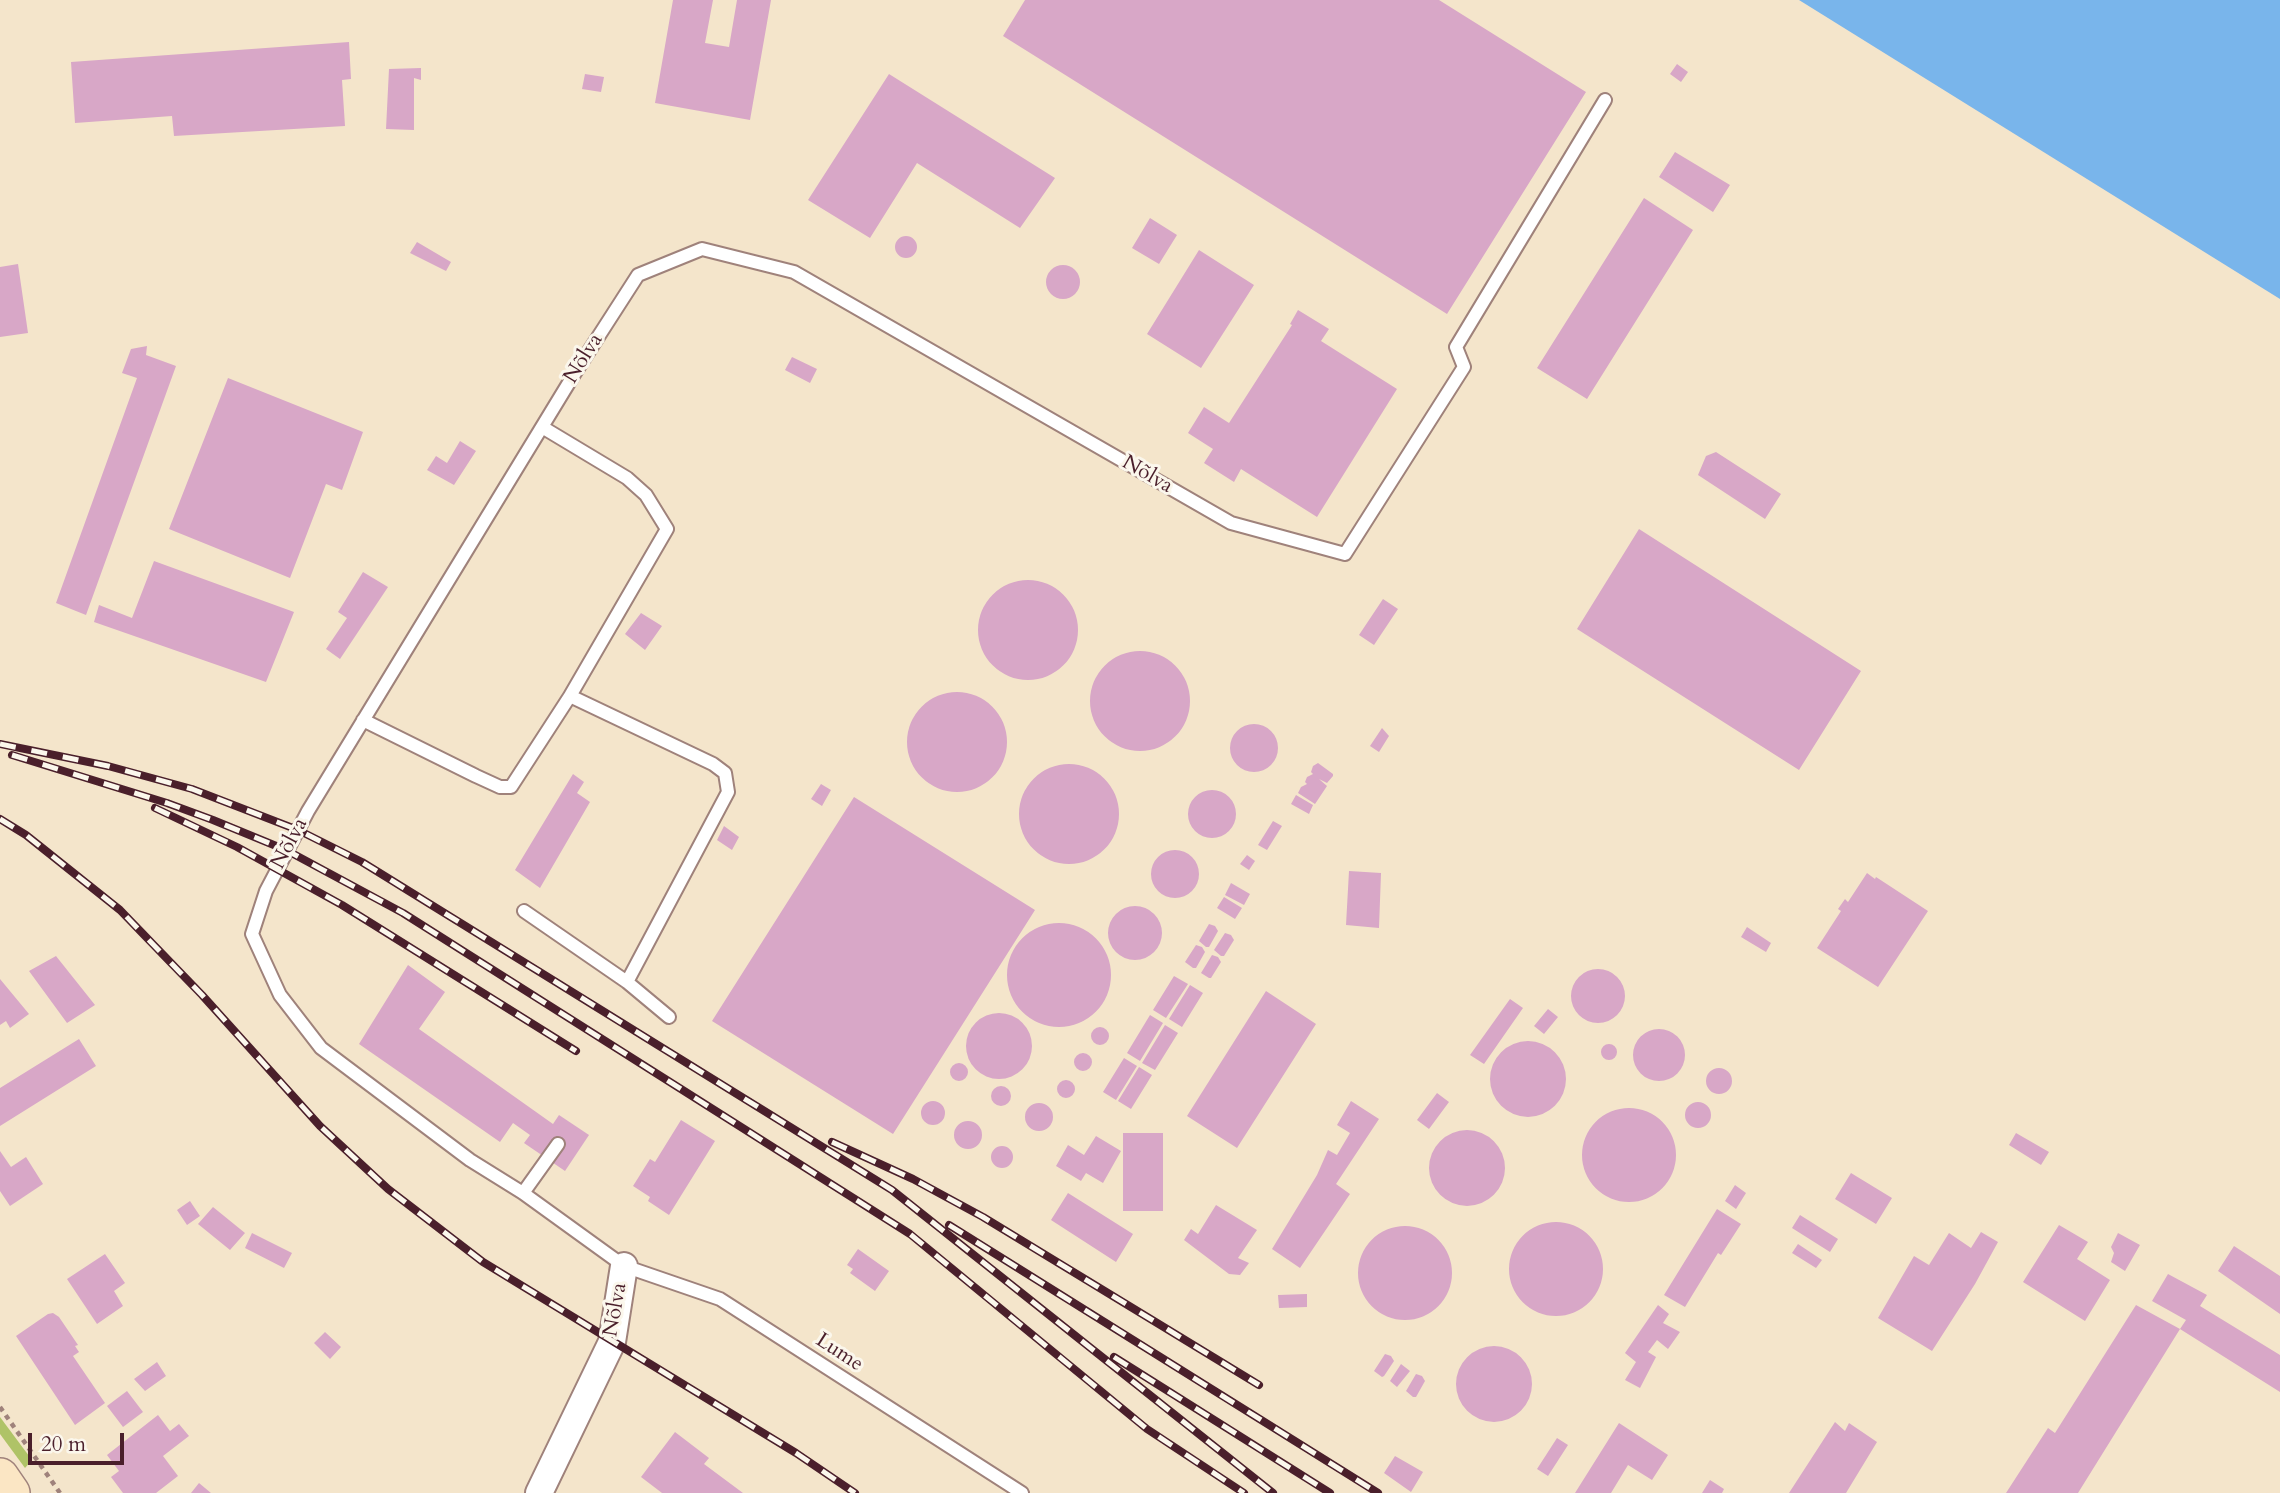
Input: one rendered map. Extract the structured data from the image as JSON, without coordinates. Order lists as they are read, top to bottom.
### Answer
{
  "streets": {
    "street": ["Nõlva"],
    "lane": ["Lume"]
  },
  "crossings": [
    ["Nõlva", "Lume"]
  ],
  "scale_bar": "20 m"
}
